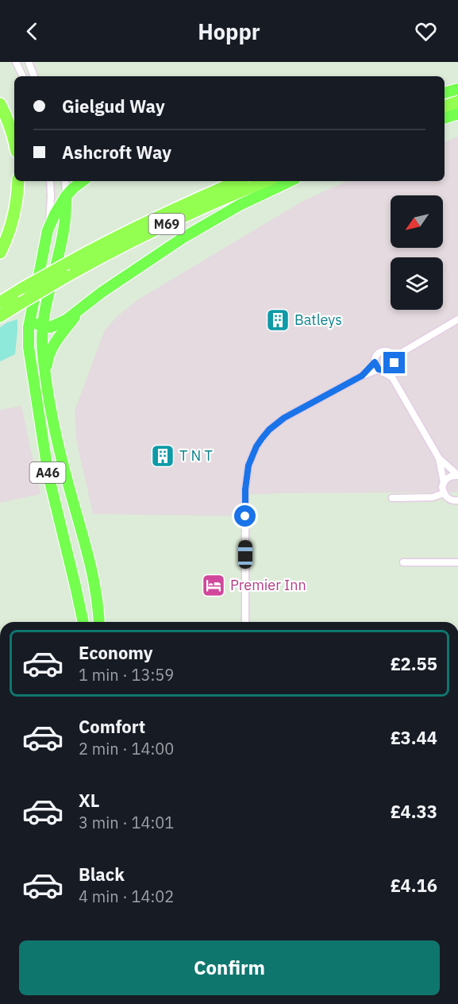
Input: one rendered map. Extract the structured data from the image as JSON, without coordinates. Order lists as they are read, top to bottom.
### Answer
{
  "streets": {
    "highway": ["M69", "A46"]
  },
  "places": {
    "building": ["Batleys", "T N T"],
    "hotel": ["Premier Inn"]
  },
  "north": "bottom left",
  "page": {
    "header": "Hoppr",
    "banner": ["Gielgud Way", "Ashcroft Way"],
    "list": [
      {
        "name": "Economy",
        "note": "1 min · 13:59",
        "value": "£2.55"
      },
      {
        "name": "Comfort",
        "note": "2 min · 14:00",
        "value": "£3.44"
      },
      {
        "name": "XL",
        "note": "3 min · 14:01",
        "value": "£4.33"
      },
      {
        "name": "Black",
        "note": "4 min · 14:02",
        "value": "£4.16"
      }
    ],
    "buttons": "Confirm"
  }
}
